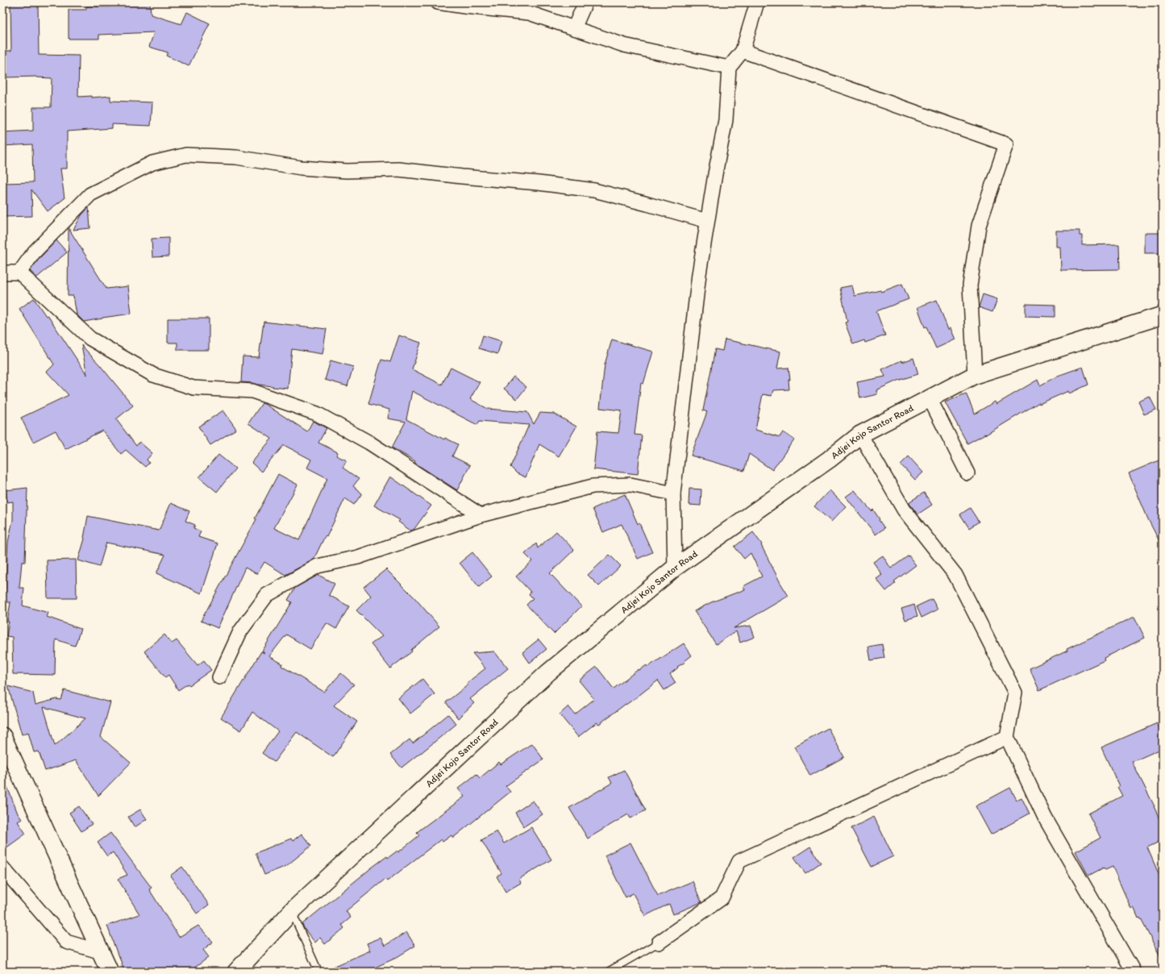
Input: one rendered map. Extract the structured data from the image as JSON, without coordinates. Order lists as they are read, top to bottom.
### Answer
{
  "streets": {
    "street": ["Adjei Kojo Santor Road"]
  }
}
